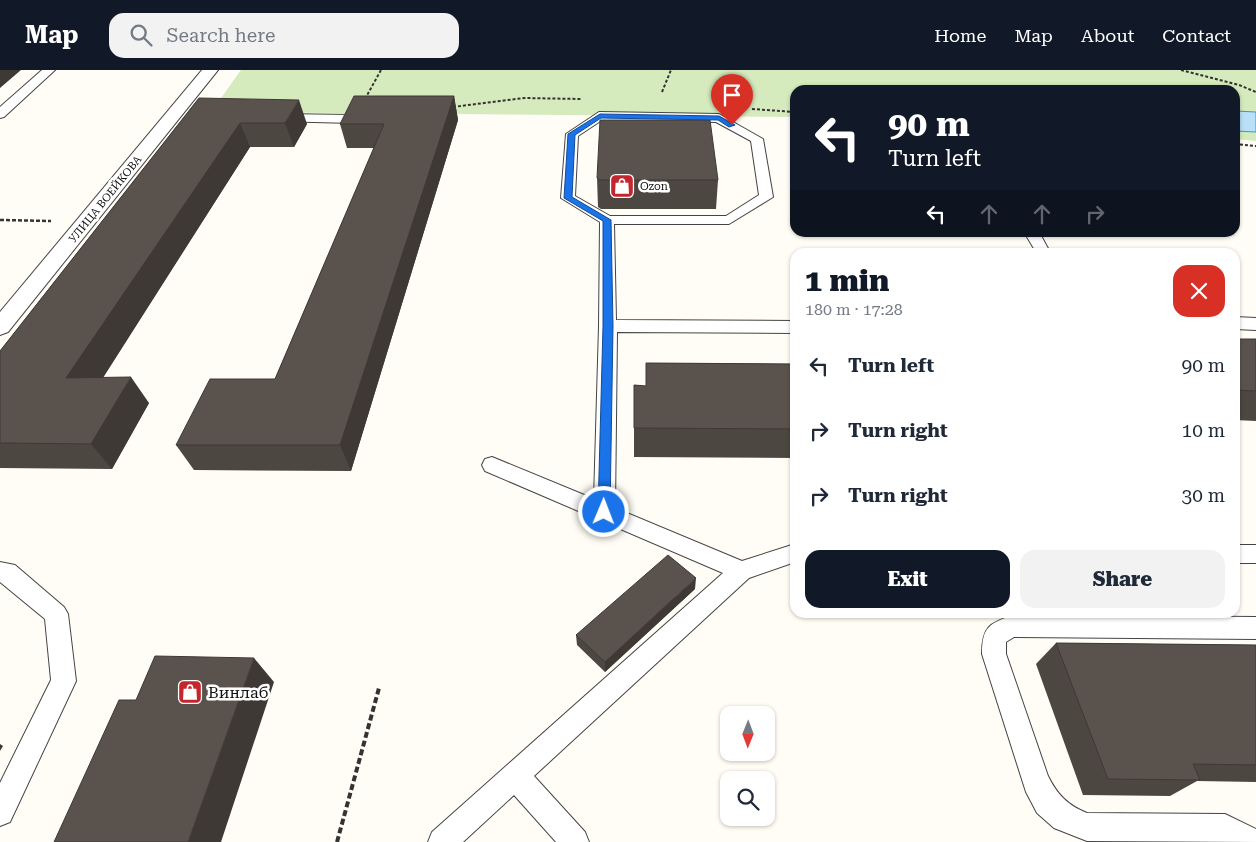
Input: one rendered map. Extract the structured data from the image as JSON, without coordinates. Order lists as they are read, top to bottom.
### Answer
{
  "streets": {
    "street": ["УЛИЦА ВОЕЙКОВА"]
  },
  "places": {
    "shop": ["Ozon", "Винлаб"]
  },
  "north": "bottom",
  "page": {
    "header": "Map",
    "search": "Search here",
    "nav": [
      "Home",
      "Map",
      "About",
      "Contact"
    ],
    "turn": ["90 m", "Turn left"],
    "heading": ["1 min", "180 m · 17:28"],
    "list": [
      {
        "name": "Turn left",
        "value": "90 m"
      },
      {
        "name": "Turn right",
        "value": "10 m"
      },
      {
        "name": "Turn right",
        "value": "30 m"
      }
    ],
    "buttons": ["Exit", "Share"]
  }
}
